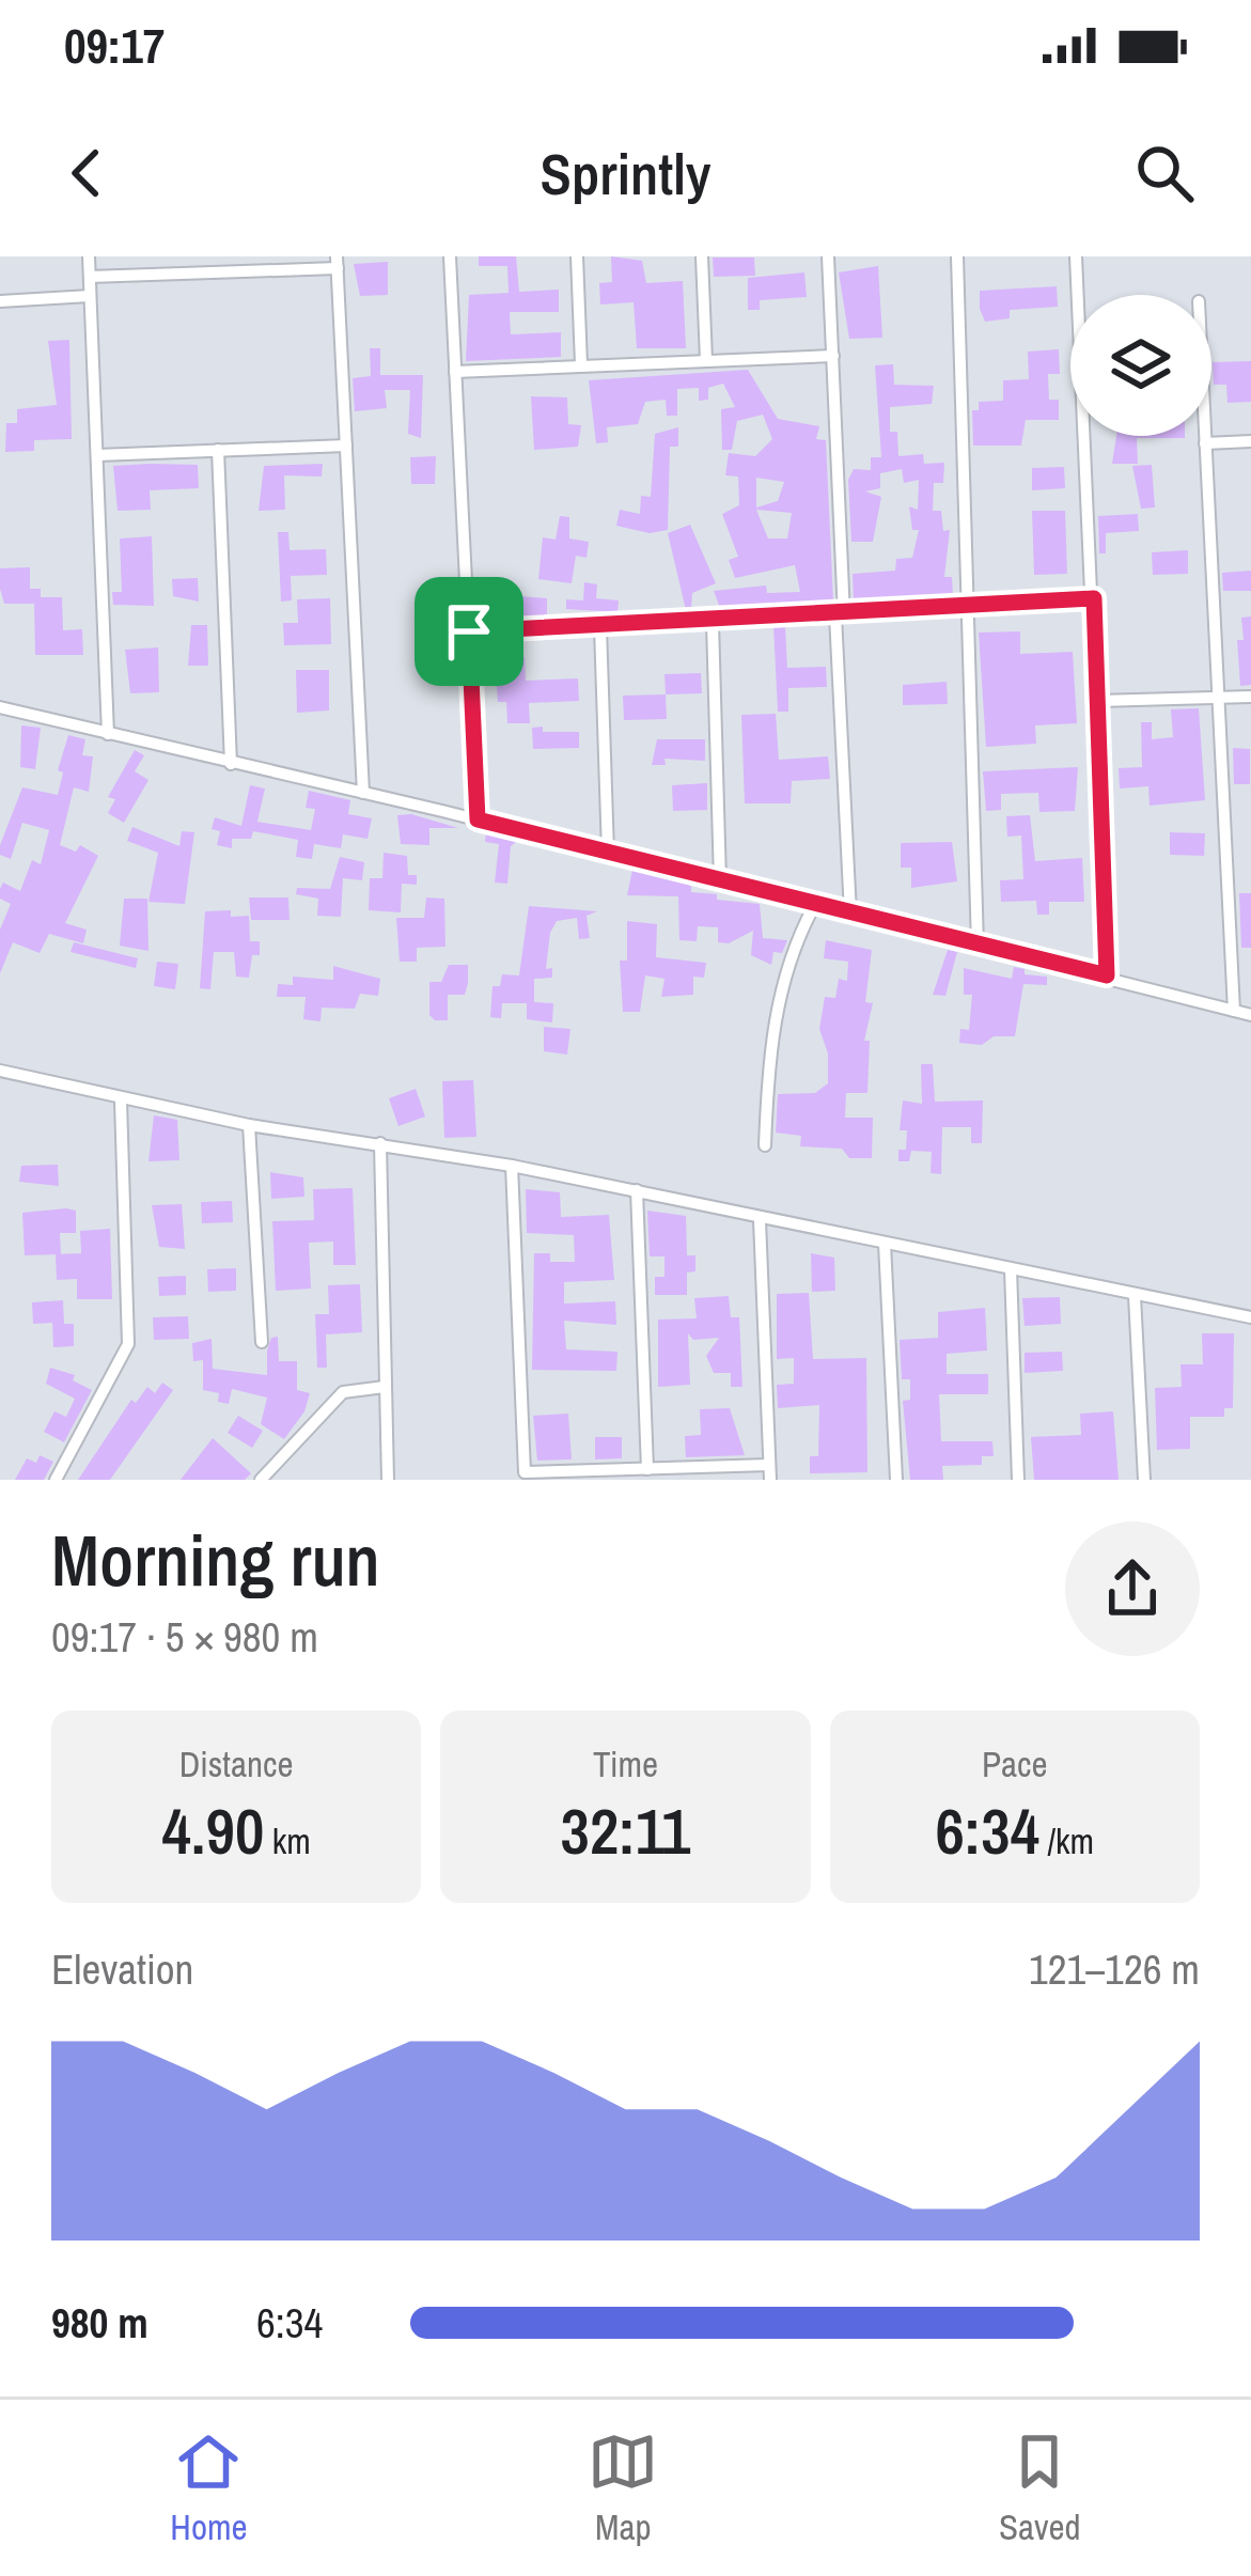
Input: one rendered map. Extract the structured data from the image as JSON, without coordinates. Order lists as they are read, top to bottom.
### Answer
{
  "page": {
    "status": "09:17",
    "header": "Sprintly",
    "heading": ["Morning run", "09:17 · 5 × 980 m"],
    "stats": [
      ["Distance", "4.90 km"],
      ["Time", "32:11"],
      ["Pace", "6:34 /km"]
    ],
    "chart": ["Elevation", "121–126 m"],
    "list": [
      {
        "name": "980 m",
        "note": "6:34"
      }
    ],
    "tabs": ["Home", "Map", "Saved"]
  }
}
